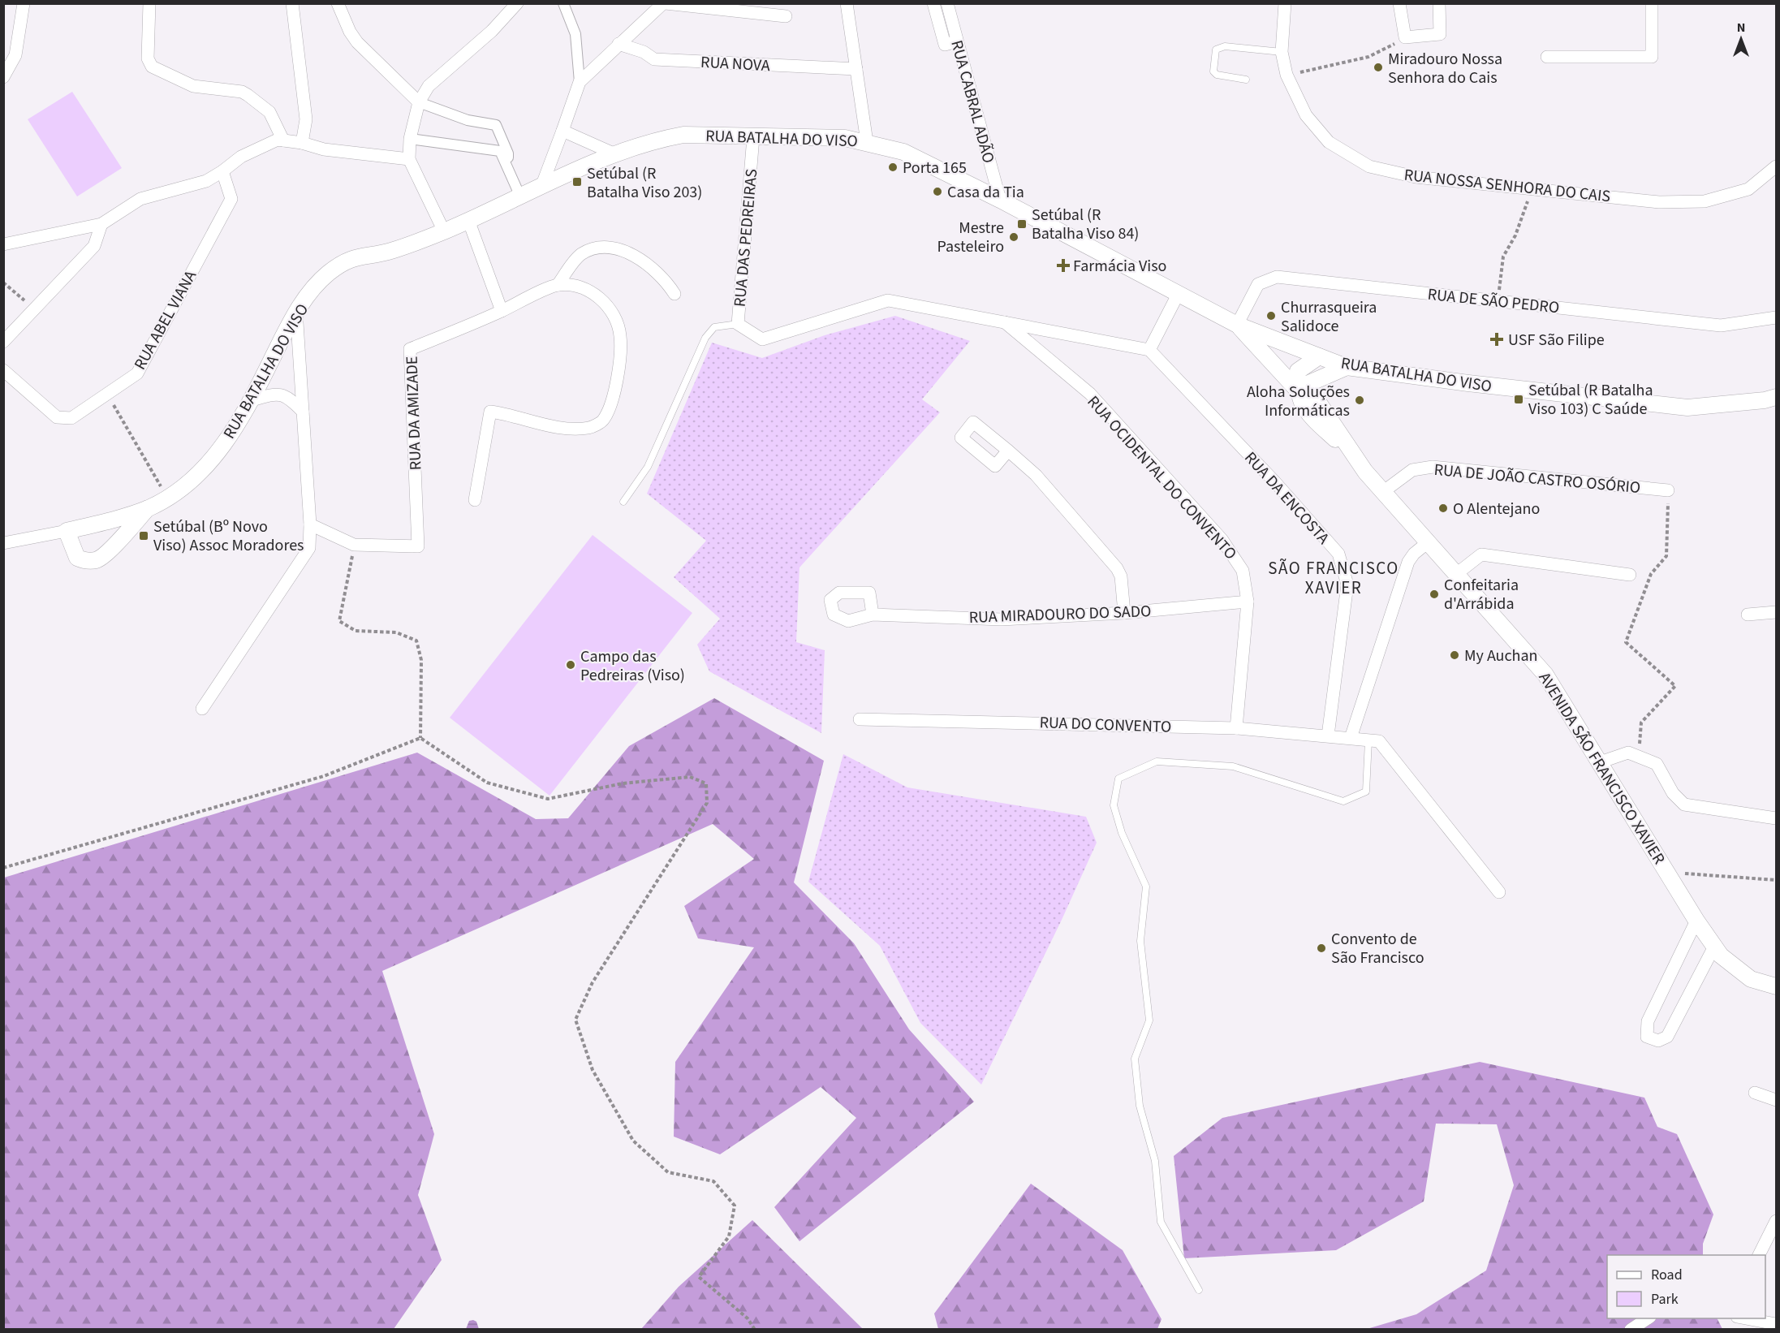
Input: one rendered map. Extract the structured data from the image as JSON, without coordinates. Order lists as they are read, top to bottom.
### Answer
{
  "streets": {
    "street": [
      "RUA NOVA",
      "RUA CABRAL ADÃO",
      "RUA BATALHA DO VISO",
      "RUA NOSSA SENHORA DO CAIS",
      "RUA DAS PEDREIRAS",
      "RUA DE SÃO PEDRO",
      "RUA ABEL VIANA",
      "RUA DA AMIZADE",
      "RUA OCIDENTAL DO CONVENTO",
      "RUA DE JOÃO CASTRO OSÓRIO",
      "RUA DA ENCOSTA",
      "RUA MIRADOURO DO SADO",
      "RUA DO CONVENTO",
      "AVENIDA SÃO FRANCISCO XAVIER"
    ]
  },
  "crossings": [
    ["RUA CABRAL ADÃO", "RUA BATALHA DO VISO"],
    ["RUA BATALHA DO VISO", "RUA DAS PEDREIRAS"],
    ["RUA BATALHA DO VISO", "RUA DE SÃO PEDRO"],
    ["RUA BATALHA DO VISO", "AVENIDA SÃO FRANCISCO XAVIER"],
    ["RUA DAS PEDREIRAS", "RUA OCIDENTAL DO CONVENTO"],
    ["RUA DAS PEDREIRAS", "RUA DA ENCOSTA"],
    ["RUA DE SÃO PEDRO", "AVENIDA SÃO FRANCISCO XAVIER"],
    ["RUA OCIDENTAL DO CONVENTO", "RUA MIRADOURO DO SADO"],
    ["RUA OCIDENTAL DO CONVENTO", "RUA DO CONVENTO"],
    ["RUA DE JOÃO CASTRO OSÓRIO", "AVENIDA SÃO FRANCISCO XAVIER"],
    ["RUA DA ENCOSTA", "RUA DO CONVENTO"]
  ],
  "districts": ["SÃO FRANCISCO XAVIER"],
  "places": {
    "other": [
      "Miradouro Nossa Senhora do Cais",
      "Porta 165",
      "Casa da Tia",
      "Mestre Pasteleiro",
      "Churrasqueira Salidoce",
      "Aloha Soluções Informáticas",
      "O Alentejano",
      "Confeitaria d'Arrábida",
      "My Auchan",
      "Campo das Pedreiras (Viso)",
      "Convento de São Francisco"
    ],
    "transit": [
      "Setúbal (R Batalha Viso 203)",
      "Setúbal (R Batalha Viso 84)",
      "Setúbal (R Batalha Viso 103) C Saúde",
      "Setúbal (Bº Novo Viso) Assoc Moradores"
    ],
    "health": ["Farmácia Viso", "USF São Filipe"]
  },
  "legend": ["Road", "Park"],
  "north": "top"
}
